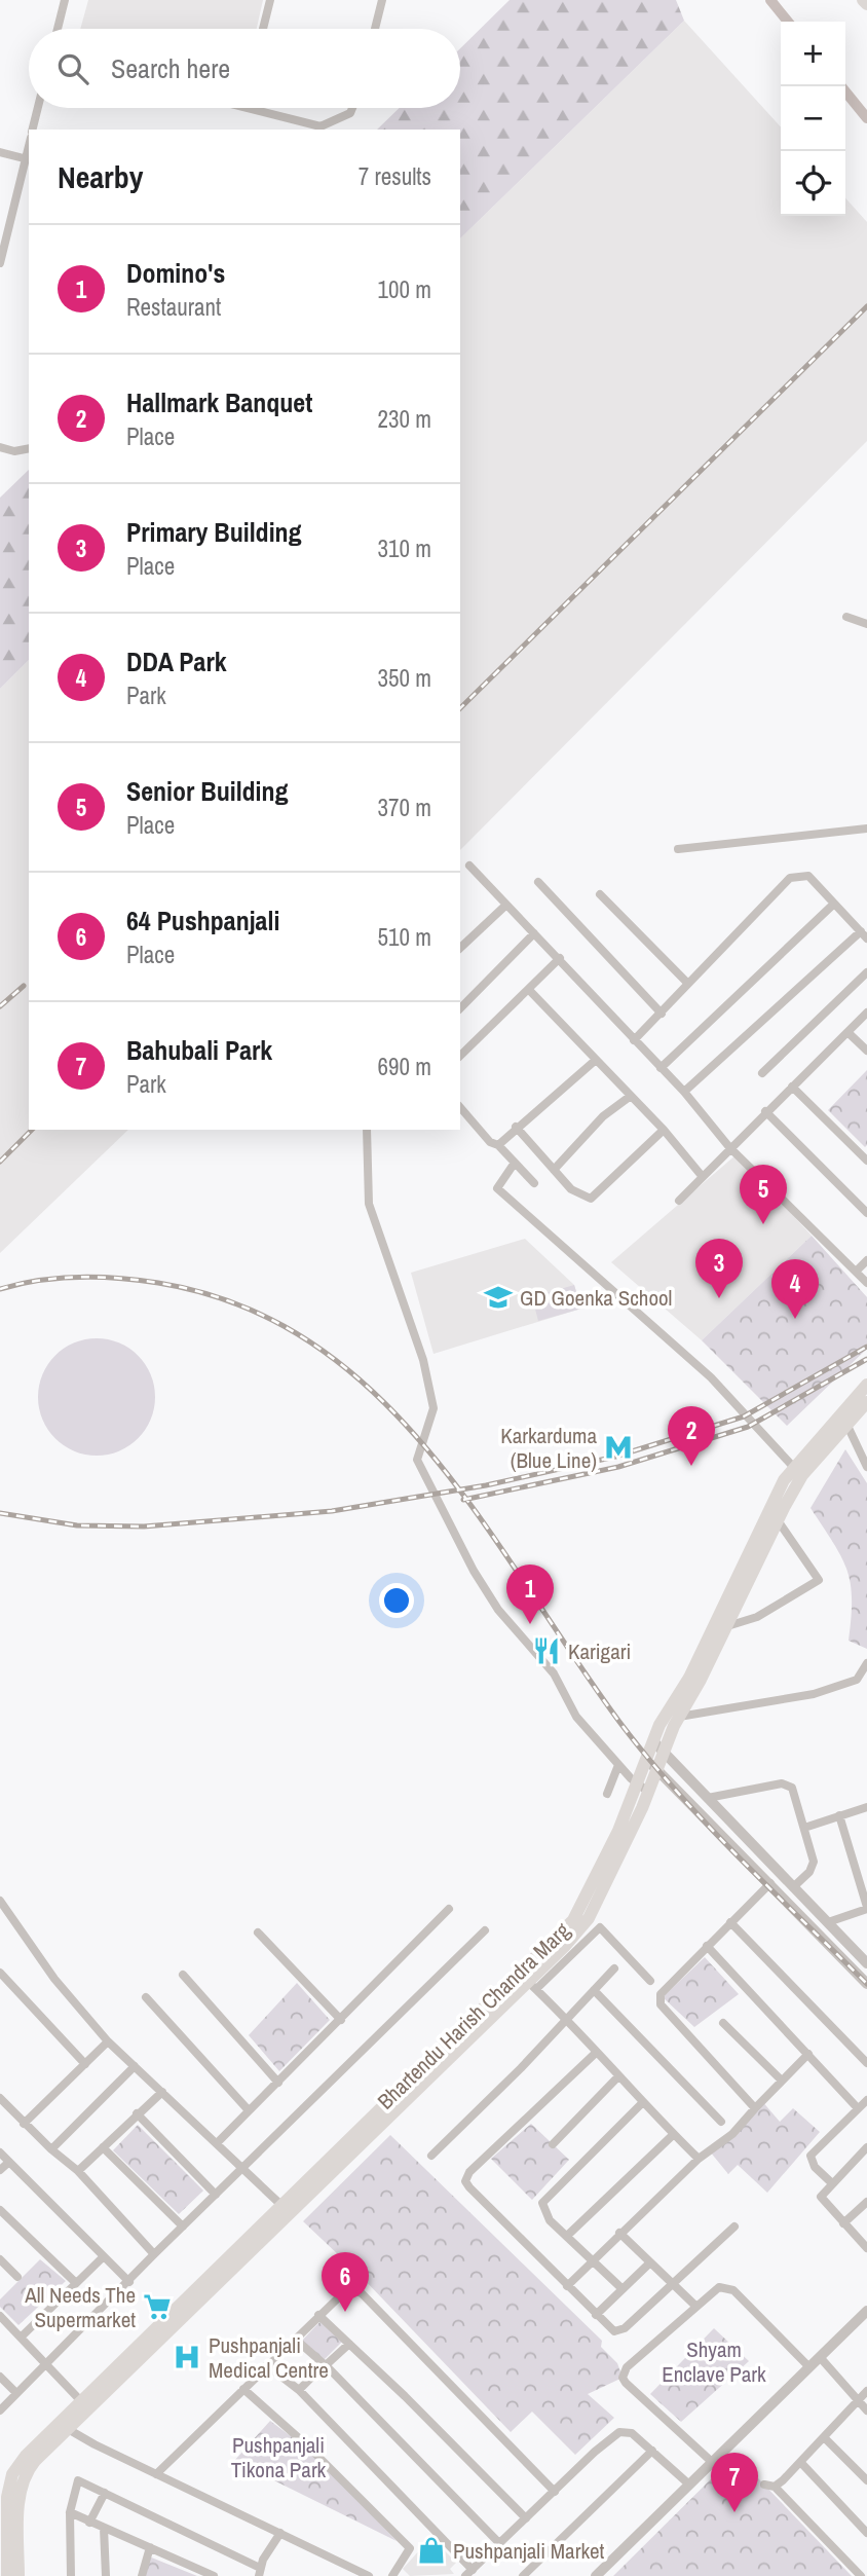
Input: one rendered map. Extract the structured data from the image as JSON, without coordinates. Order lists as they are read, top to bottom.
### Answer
{
  "streets": {
    "main road": ["Bhartendu Harish Chandra Marg"]
  },
  "parks": ["Shyam Enclave Park", "Pushpanjali Tikona Park"],
  "places": {
    "school or university": ["GD Goenka School"],
    "metro station": ["Karkarduma (Blue Line)"],
    "restaurant": ["Karigari"],
    "supermarket": ["All Needs The Supermarket"],
    "hospital": ["Pushpanjali Medical Centre"],
    "shop": ["Pushpanjali Market"]
  },
  "page": {
    "map_buttons": ["+", "−"],
    "search": "Search here",
    "heading": ["Nearby", "7 results"],
    "list": [
      {
        "mark": "1",
        "name": "Domino's",
        "note": "Restaurant",
        "value": "100 m"
      },
      {
        "mark": "2",
        "name": "Hallmark Banquet",
        "note": "Place",
        "value": "230 m"
      },
      {
        "mark": "3",
        "name": "Primary Building",
        "note": "Place",
        "value": "310 m"
      },
      {
        "mark": "4",
        "name": "DDA Park",
        "note": "Park",
        "value": "350 m"
      },
      {
        "mark": "5",
        "name": "Senior Building",
        "note": "Place",
        "value": "370 m"
      },
      {
        "mark": "6",
        "name": "64 Pushpanjali",
        "note": "Place",
        "value": "510 m"
      },
      {
        "mark": "7",
        "name": "Bahubali Park",
        "note": "Park",
        "value": "690 m"
      }
    ],
    "pins": [
      "5",
      "3",
      "4",
      "2",
      "1",
      "6",
      "7"
    ]
  }
}
